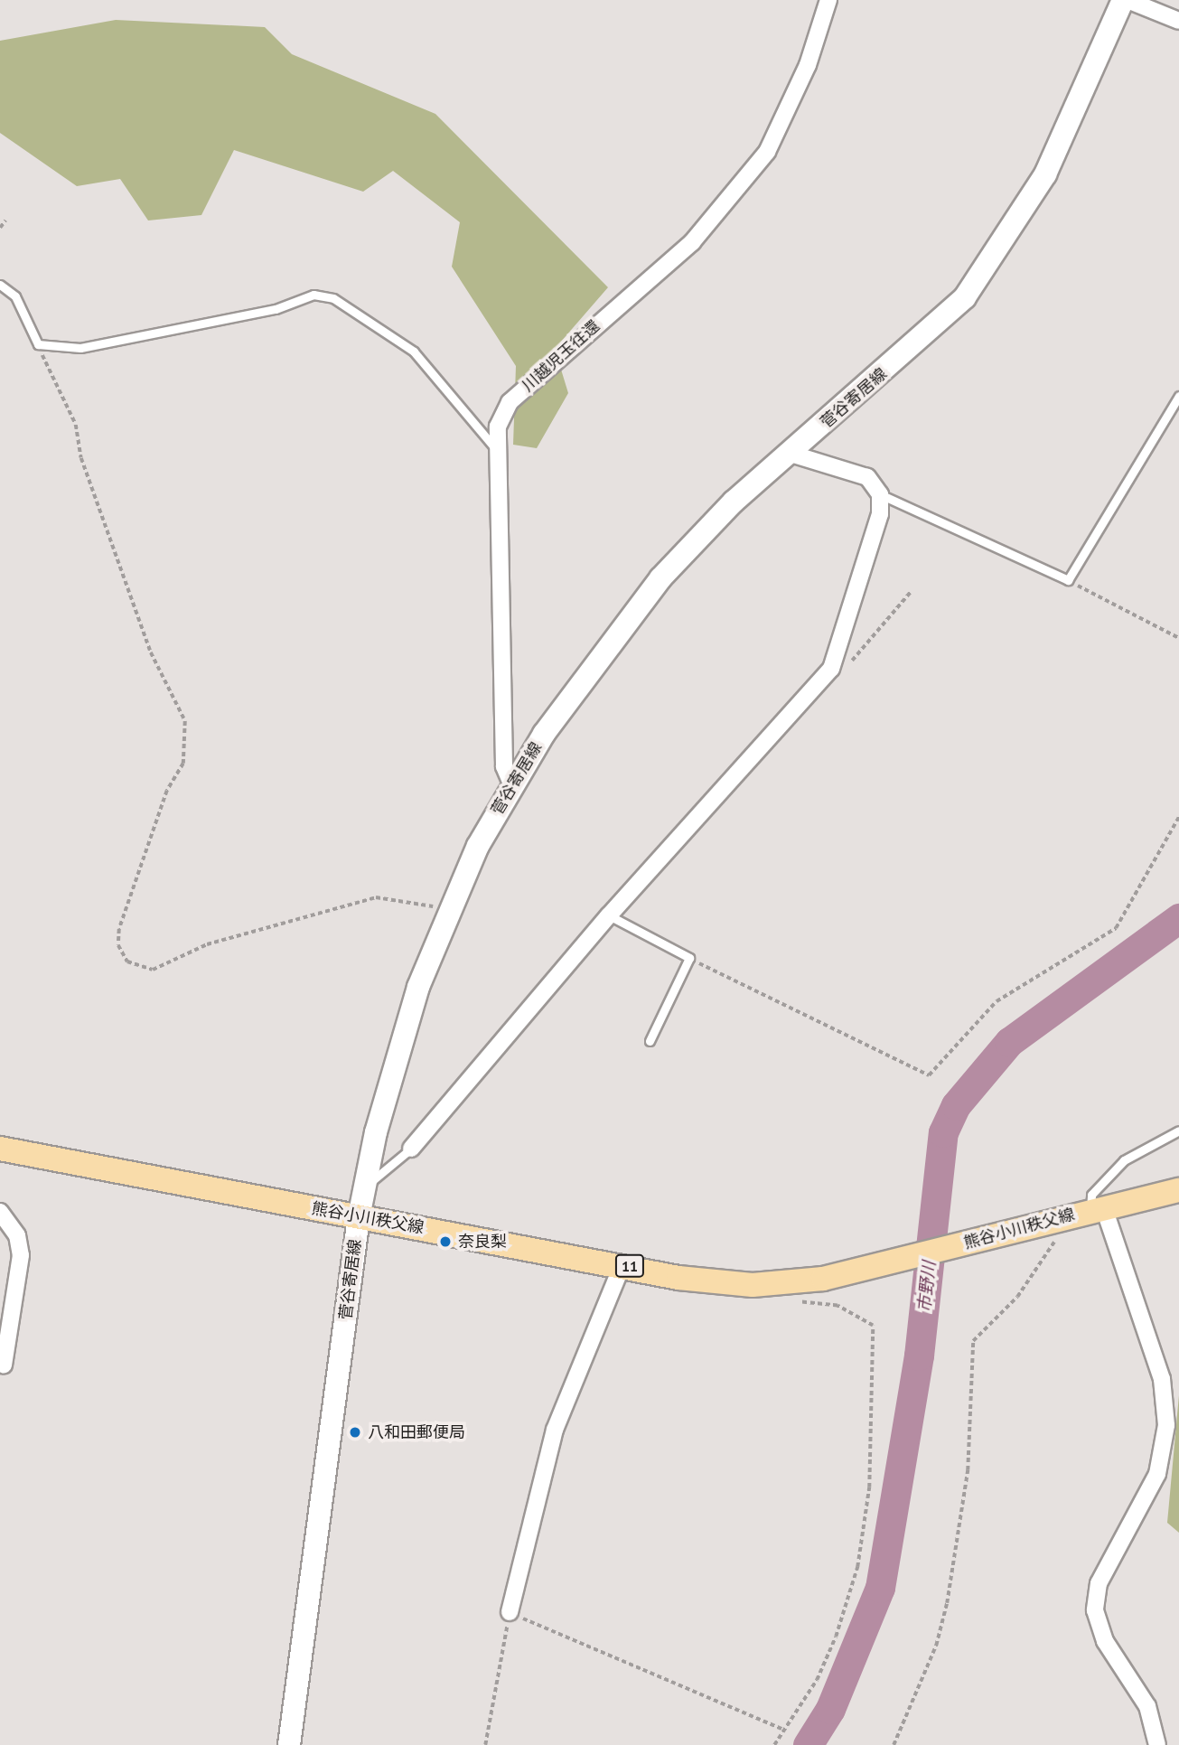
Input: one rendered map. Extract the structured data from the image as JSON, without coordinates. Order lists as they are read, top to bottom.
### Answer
{
  "streets": {
    "main road": ["菅谷寄居線", "熊谷小川秩父線", "11"],
    "street": ["川越児玉往還"]
  },
  "crossings": [
    ["川越児玉往還", "菅谷寄居線"],
    ["菅谷寄居線", "熊谷小川秩父線"]
  ],
  "water": ["市野川"],
  "places": ["奈良梨", "八和田郵便局"]
}
